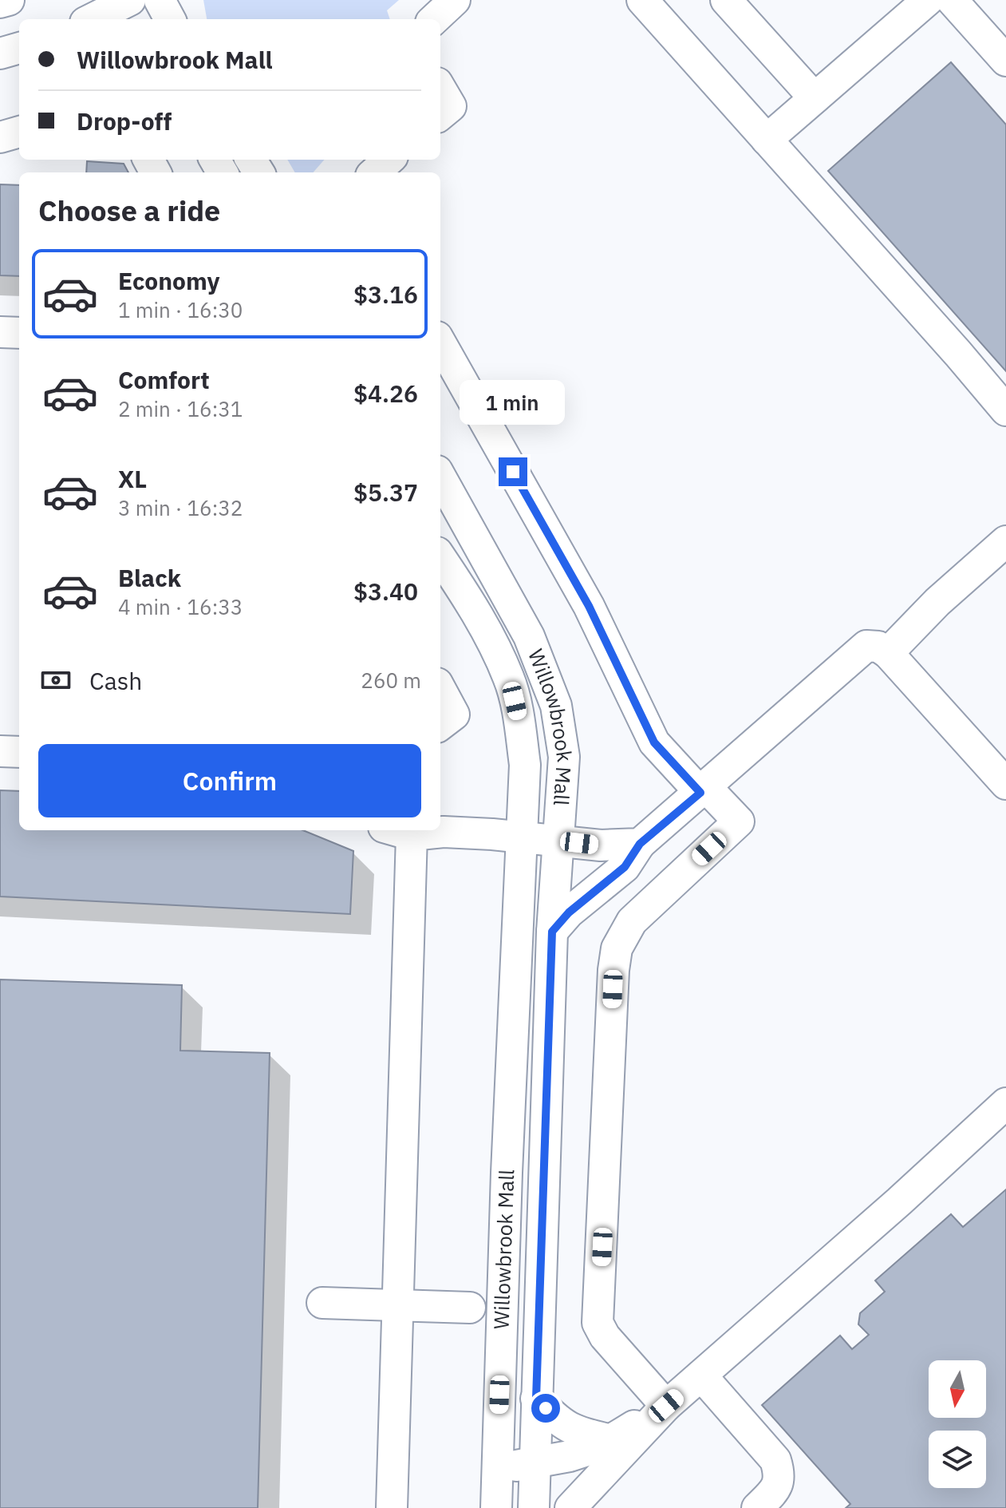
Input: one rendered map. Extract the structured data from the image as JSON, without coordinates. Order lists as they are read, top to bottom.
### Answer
{
  "streets": {
    "street": ["Willowbrook Mall"]
  },
  "north": "bottom",
  "page": {
    "banner": ["Willowbrook Mall", "Drop-off"],
    "heading": "Choose a ride",
    "list": [
      {
        "name": "Economy",
        "note": "1 min · 16:30",
        "value": "$3.16"
      },
      {
        "name": "Comfort",
        "note": "2 min · 16:31",
        "value": "$4.26"
      },
      {
        "name": "XL",
        "note": "3 min · 16:32",
        "value": "$5.37"
      },
      {
        "name": "Black",
        "note": "4 min · 16:33",
        "value": "$3.40"
      }
    ],
    "bubble": "1 min",
    "pay": ["Cash", "260 m"],
    "buttons": "Confirm"
  }
}
